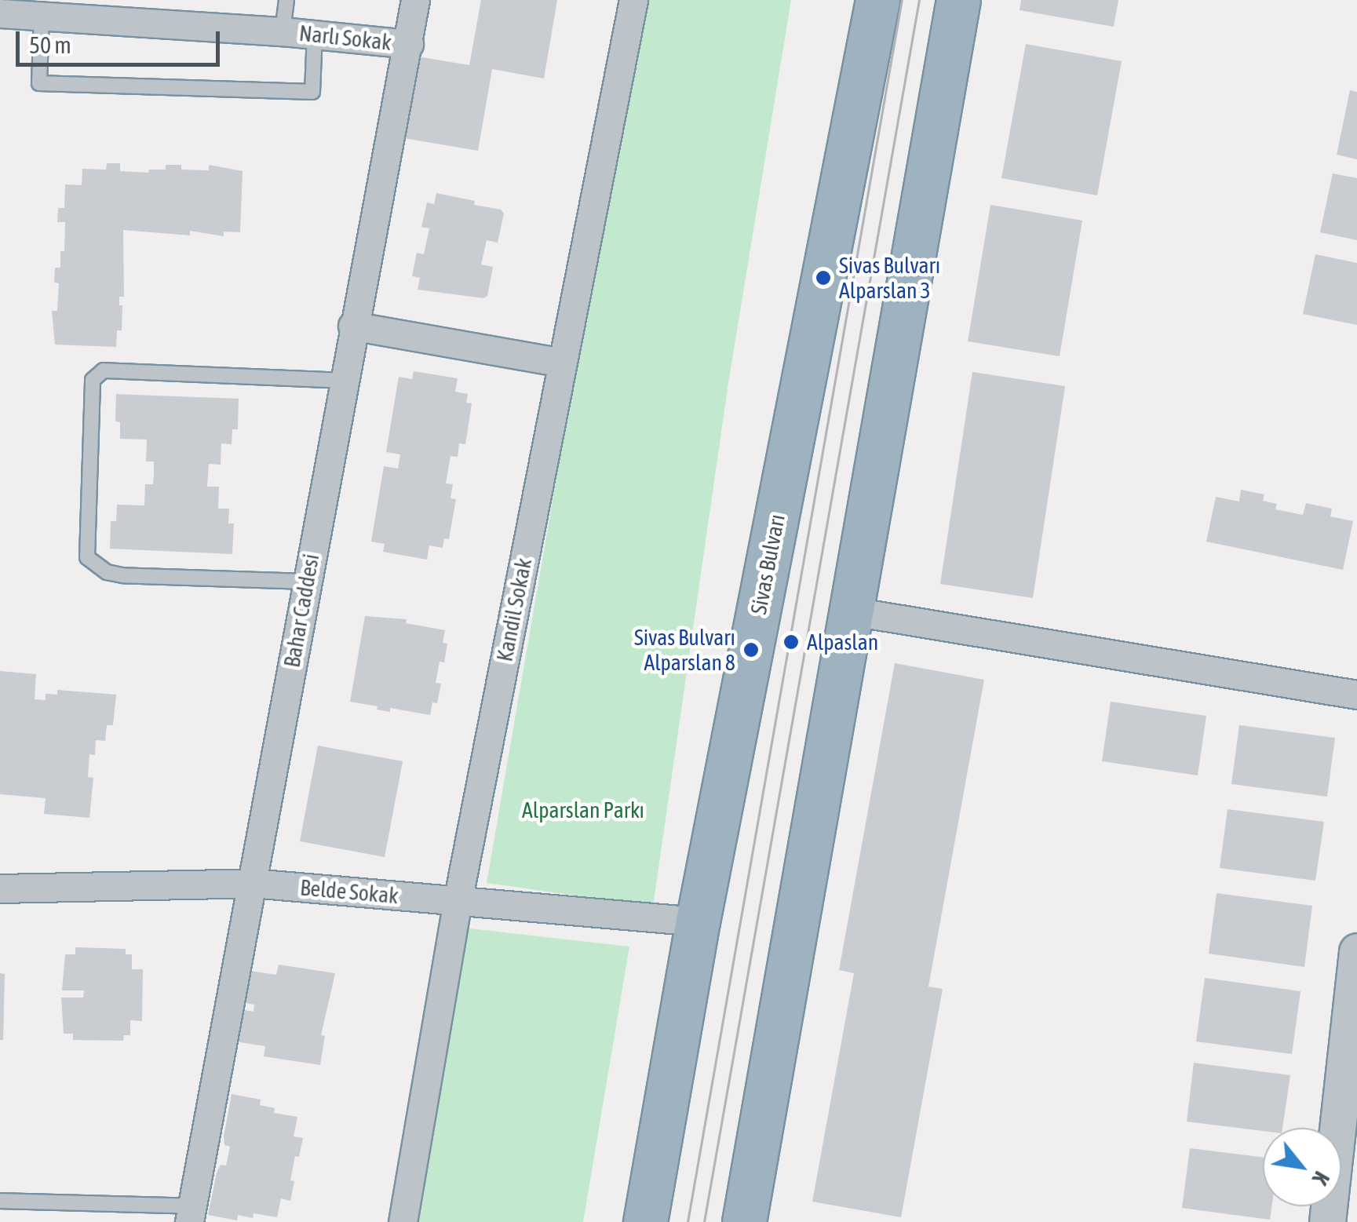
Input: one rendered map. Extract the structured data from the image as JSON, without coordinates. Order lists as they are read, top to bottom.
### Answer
{
  "streets": {
    "highway": ["Sivas Bulvarı"],
    "street": [
      "Narlı Sokak",
      "Kandil Sokak",
      "Bahar Caddesi",
      "Belde Sokak"
    ]
  },
  "crossings": [
    ["Narlı Sokak", "Bahar Caddesi"],
    ["Sivas Bulvarı", "Belde Sokak"],
    ["Kandil Sokak", "Belde Sokak"],
    ["Bahar Caddesi", "Belde Sokak"]
  ],
  "parks": ["Alparslan Parkı"],
  "places": ["Sivas Bulvarı Alparslan 3", "Alpaslan", "Sivas Bulvarı Alparslan 8"],
  "scale_bar": "50 m",
  "north": "bottom right"
}
